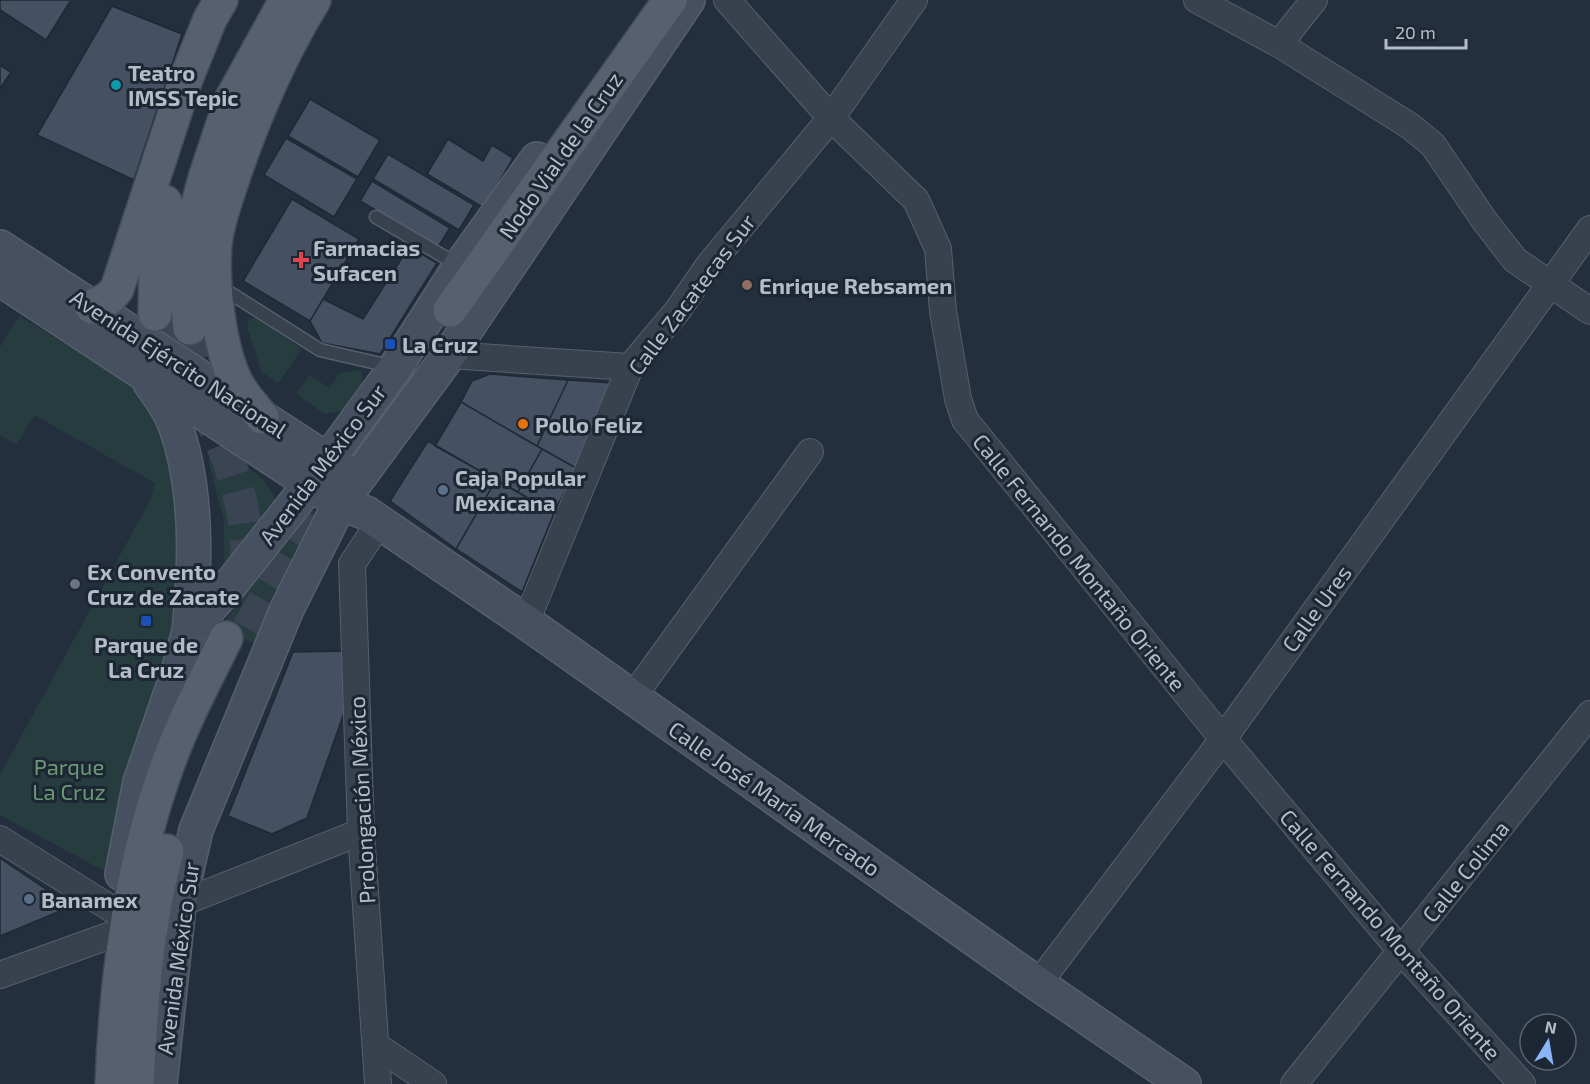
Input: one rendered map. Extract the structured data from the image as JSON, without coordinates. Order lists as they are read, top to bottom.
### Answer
{
  "streets": {
    "main road": [
      "Nodo Vial de la Cruz",
      "Avenida Ejército Nacional",
      "Avenida México Sur",
      "Calle José María Mercado"
    ],
    "street": [
      "Calle Zacatecas Sur",
      "Calle Fernando Montaño Oriente",
      "Calle Ures",
      "Prolongación México",
      "Calle Colima"
    ]
  },
  "crossings": [
    ["Calle Zacatecas Sur", "Calle Fernando Montaño Oriente"],
    ["Calle Zacatecas Sur", "Calle José María Mercado"],
    ["Avenida Ejército Nacional", "Avenida México Sur"],
    ["Avenida Ejército Nacional", "Calle José María Mercado"],
    ["Avenida Ejército Nacional", "Prolongación México"],
    ["Avenida México Sur", "Calle José María Mercado"],
    ["Avenida México Sur", "Prolongación México"],
    ["Calle Fernando Montaño Oriente", "Calle Ures"],
    ["Calle Fernando Montaño Oriente", "Calle Colima"],
    ["Calle Ures", "Calle José María Mercado"],
    ["Calle José María Mercado", "Prolongación México"]
  ],
  "parks": ["Parque La Cruz"],
  "places": {
    "other": [
      "Teatro IMSS Tepic",
      "Enrique Rebsamen",
      "Pollo Feliz",
      "Caja Popular Mexicana",
      "Ex Convento Cruz de Zacate",
      "Banamex"
    ],
    "health": ["Farmacias Sufacen"],
    "transit": ["La Cruz", "Parque de La Cruz"]
  },
  "scale_bar": "20 m",
  "north": "top"
}
